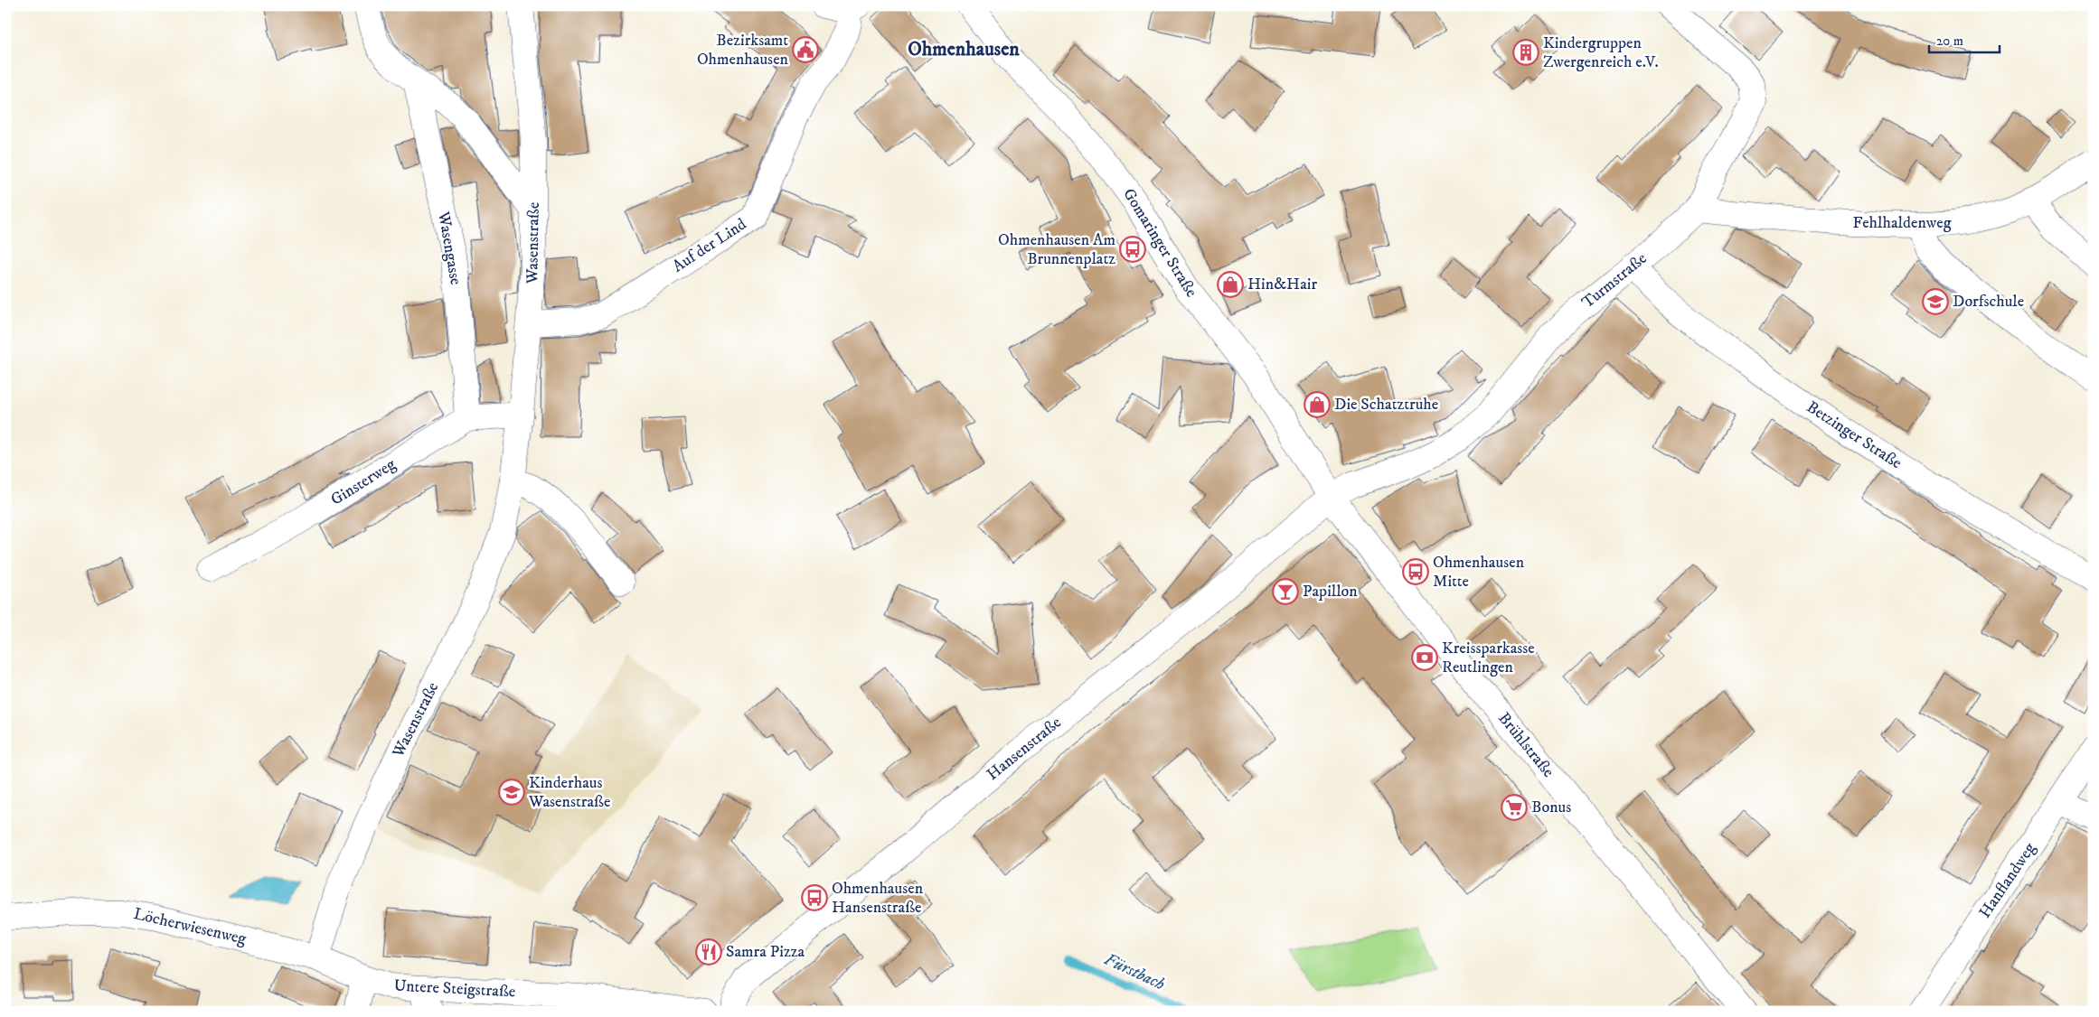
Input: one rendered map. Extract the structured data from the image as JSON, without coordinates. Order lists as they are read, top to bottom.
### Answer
{
  "streets": {
    "street": [
      "Fehlhaldenweg",
      "Wasenstraße",
      "Gomaringer Straße",
      "Auf der Lind",
      "Wasengasse",
      "Turmstraße",
      "Betzinger Straße",
      "Ginsterweg",
      "Brühlstraße",
      "Hansenstraße",
      "Hanflandweg",
      "Löcherwiesenweg",
      "Untere Steigstraße"
    ]
  },
  "crossings": [
    ["Fehlhaldenweg", "Turmstraße"],
    ["Wasenstraße", "Auf der Lind"],
    ["Wasenstraße", "Ginsterweg"],
    ["Wasenstraße", "Löcherwiesenweg"],
    ["Wasenstraße", "Untere Steigstraße"],
    ["Gomaringer Straße", "Turmstraße"],
    ["Gomaringer Straße", "Brühlstraße"],
    ["Gomaringer Straße", "Hansenstraße"],
    ["Wasengasse", "Ginsterweg"],
    ["Turmstraße", "Betzinger Straße"],
    ["Turmstraße", "Brühlstraße"],
    ["Turmstraße", "Hansenstraße"],
    ["Brühlstraße", "Hansenstraße"],
    ["Löcherwiesenweg", "Untere Steigstraße"]
  ],
  "districts": ["Ohmenhausen"],
  "water": ["Fürstbach"],
  "places": {
    "public building": ["Bezirksamt Ohmenhausen"],
    "building": ["Kindergruppen Zwergenreich e.V."],
    "bus stop": ["Ohmenhausen Am Brunnenplatz", "Ohmenhausen Mitte", "Ohmenhausen Hansenstraße"],
    "shop": ["Hin&Hair", "Die Schatztruhe"],
    "school or university": ["Dorfschule", "Kinderhaus Wasenstraße"],
    "bar": ["Papillon"],
    "bank": ["Kreissparkasse Reutlingen"],
    "supermarket": ["Bonus"],
    "restaurant": ["Samra Pizza"]
  },
  "scale_bar": "20 m"
}
